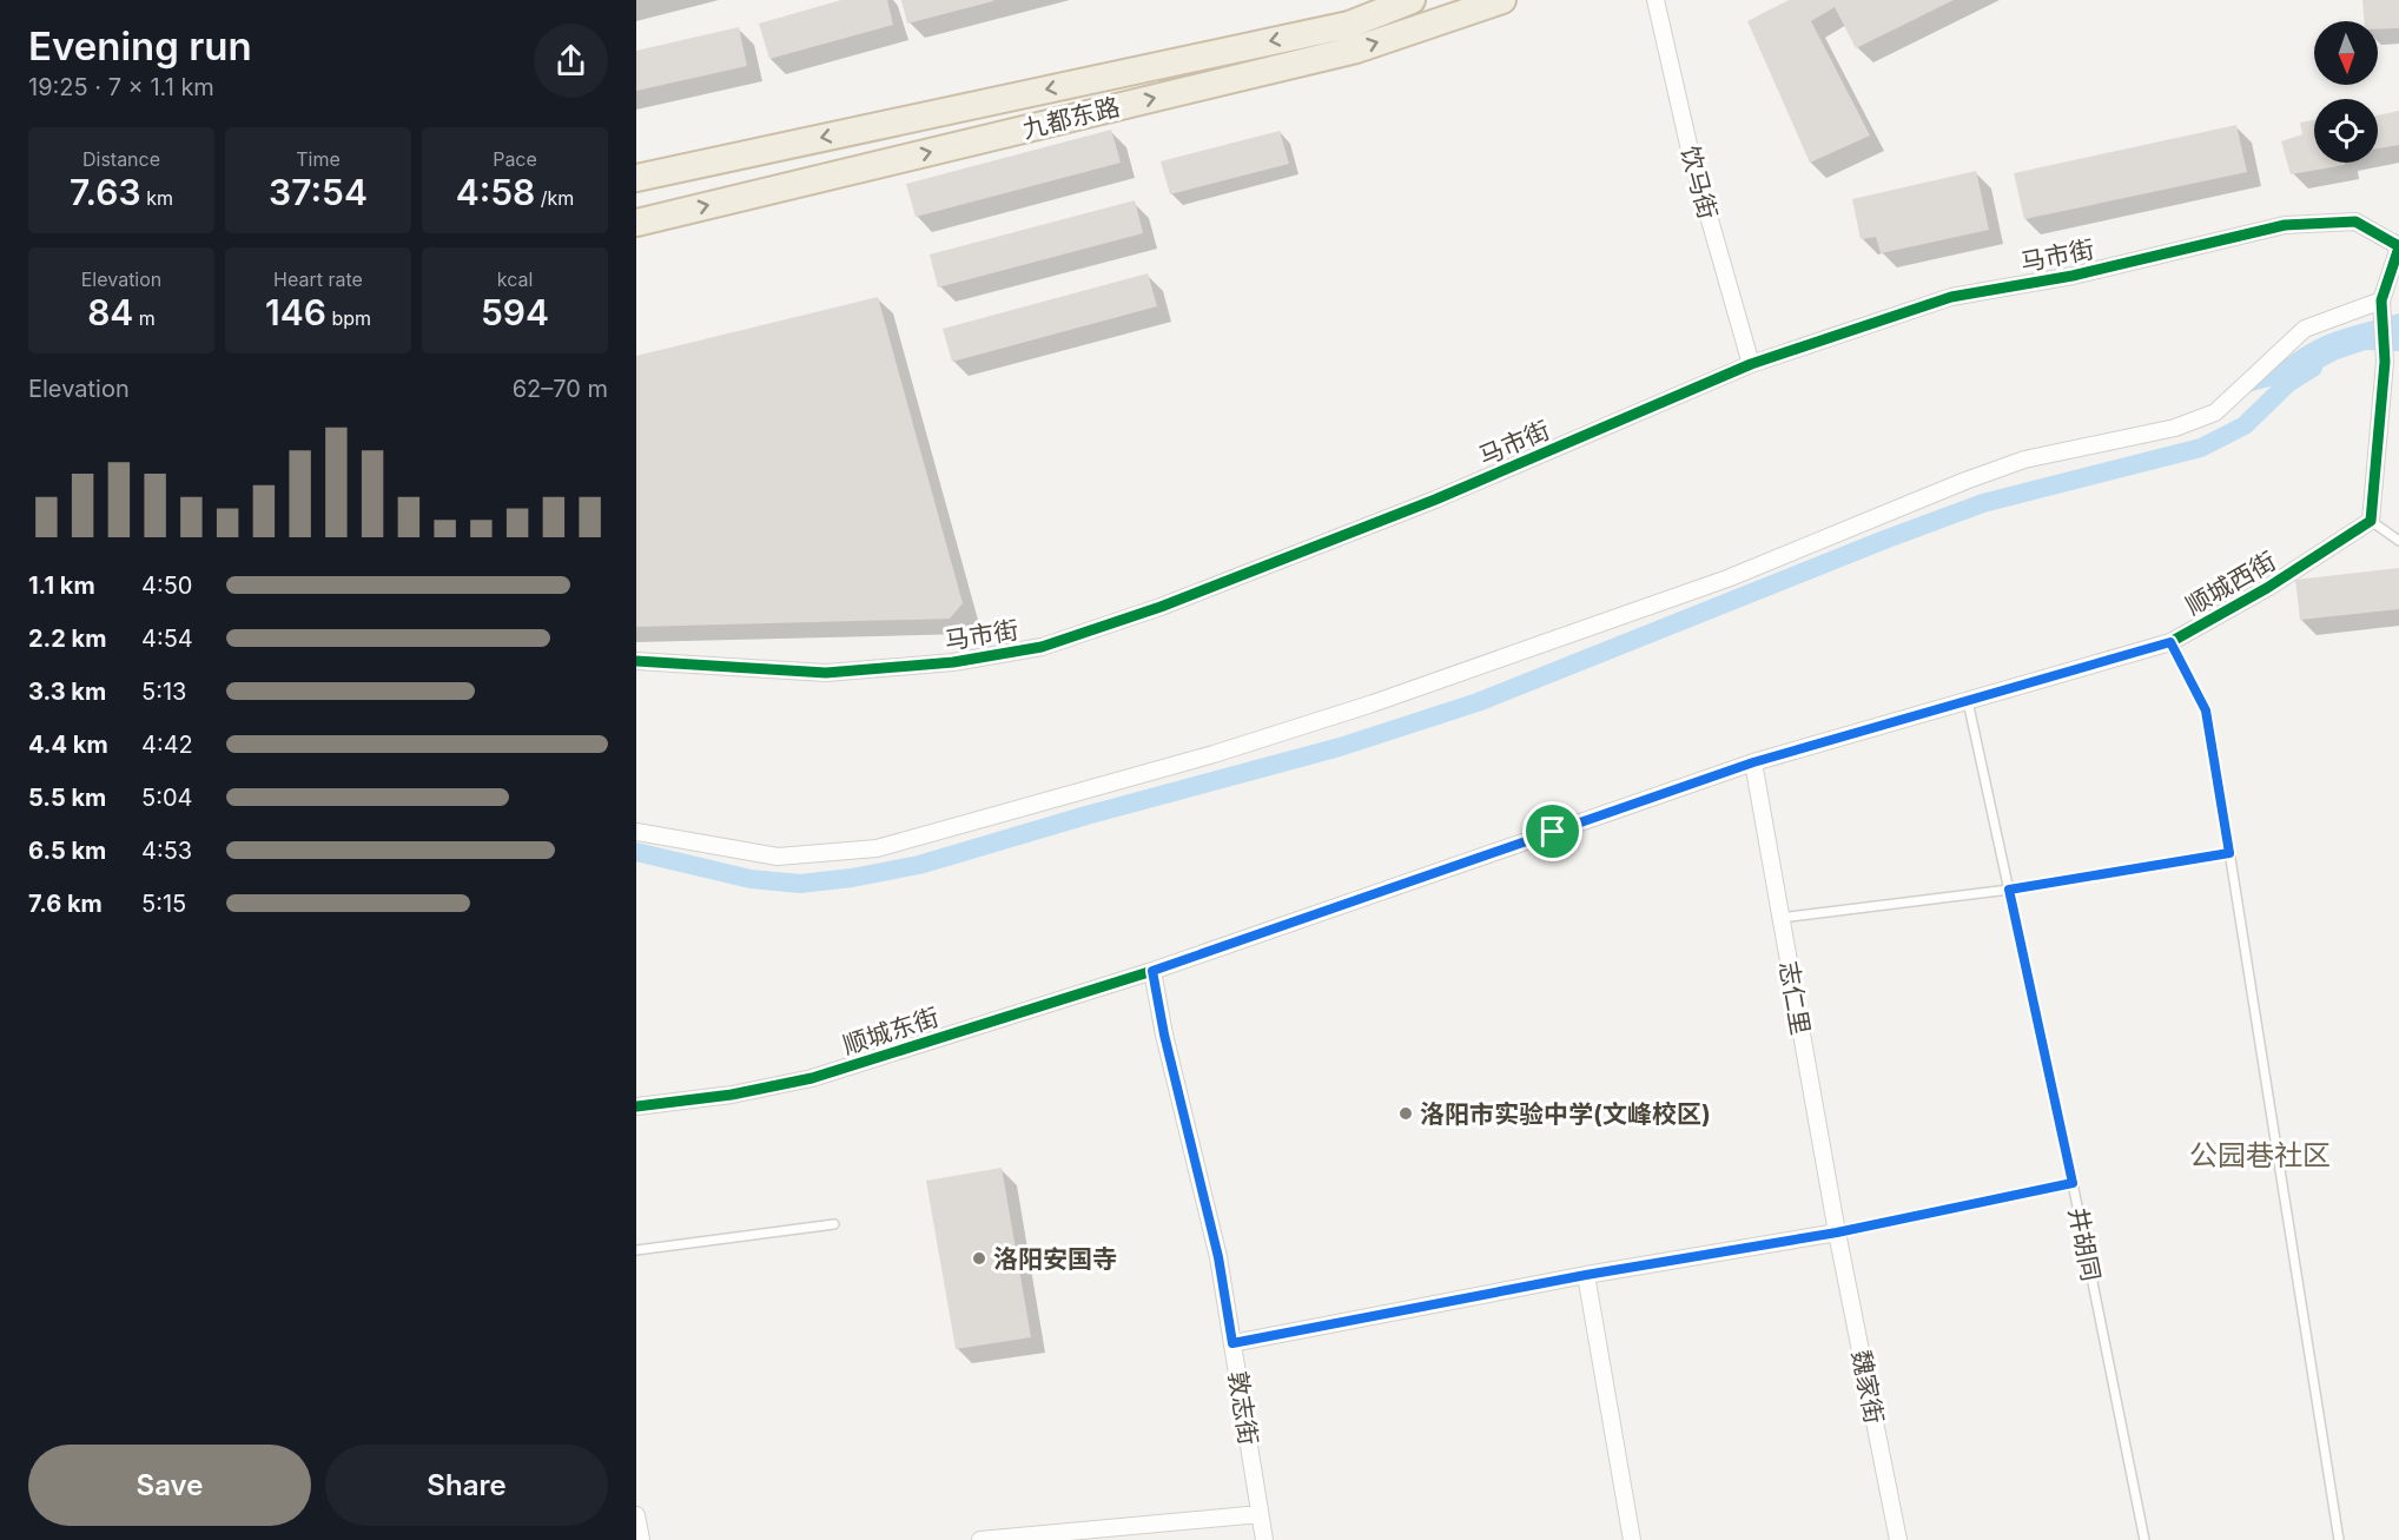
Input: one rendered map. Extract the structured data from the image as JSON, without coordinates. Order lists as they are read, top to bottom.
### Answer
{
  "streets": {
    "highway": ["九都东路"],
    "street": [
      "饮马街",
      "马市街",
      "顺城西街",
      "志仁里",
      "顺城东街",
      "魏家街",
      "敦志街"
    ],
    "lane": ["井胡同"]
  },
  "crossings": [
    ["饮马街", "马市街"],
    ["顺城西街", "志仁里"],
    ["顺城西街", "顺城东街"],
    ["顺城西街", "井胡同"],
    ["顺城西街", "敦志街"],
    ["志仁里", "魏家街"],
    ["顺城东街", "敦志街"]
  ],
  "districts": ["公园巷社区"],
  "places": ["洛阳市实验中学(文峰校区)", "洛阳安国寺"],
  "north": "bottom",
  "page": {
    "heading": ["Evening run", "19:25 · 7 × 1.1 km"],
    "stats": [
      ["Distance", "7.63 km"],
      ["Time", "37:54"],
      ["Pace", "4:58 /km"],
      ["Elevation", "84 m"],
      ["Heart rate", "146 bpm"],
      ["kcal", "594"]
    ],
    "chart": ["Elevation", "62–70 m"],
    "list": [
      {
        "name": "1.1 km",
        "note": "4:50"
      },
      {
        "name": "2.2 km",
        "note": "4:54"
      },
      {
        "name": "3.3 km",
        "note": "5:13"
      },
      {
        "name": "4.4 km",
        "note": "4:42"
      },
      {
        "name": "5.5 km",
        "note": "5:04"
      },
      {
        "name": "6.5 km",
        "note": "4:53"
      },
      {
        "name": "7.6 km",
        "note": "5:15"
      }
    ],
    "buttons": ["Save", "Share"]
  }
}
